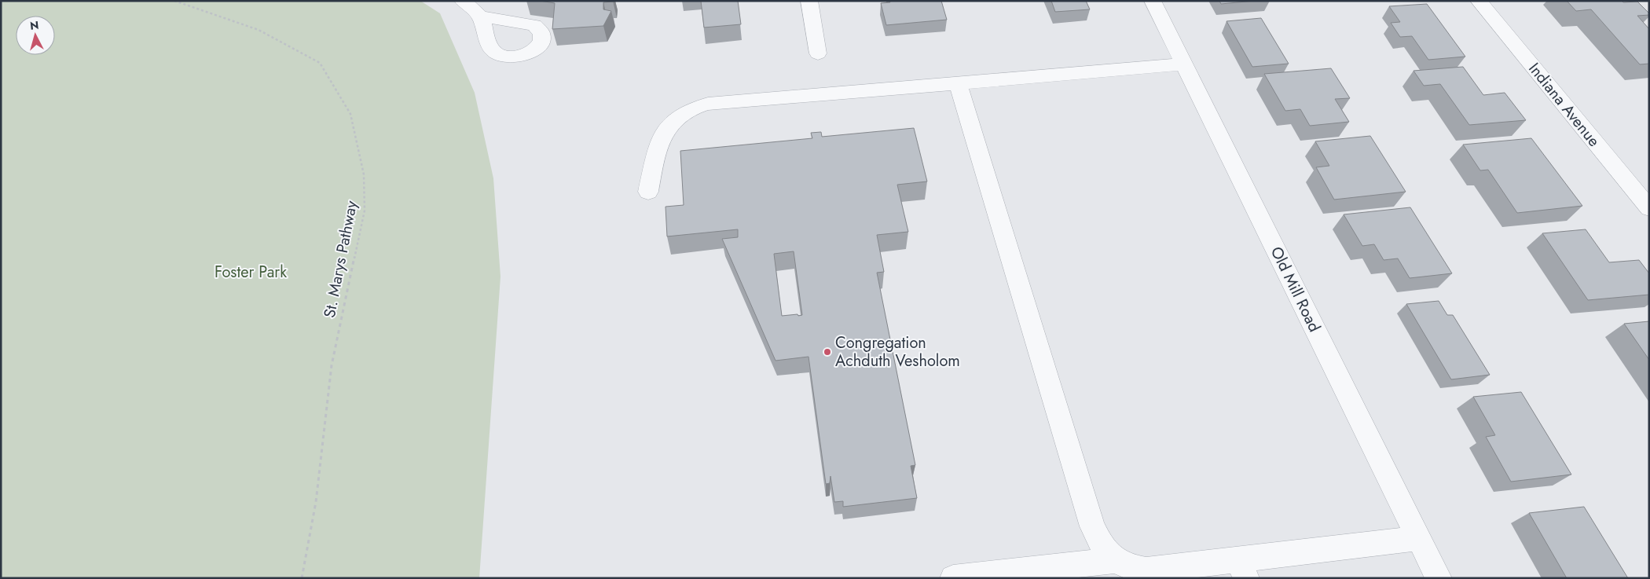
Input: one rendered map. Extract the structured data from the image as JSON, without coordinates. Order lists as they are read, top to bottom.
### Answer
{
  "streets": {
    "street": ["Indiana Avenue", "Old Mill Road"],
    "path": ["St. Marys Pathway"]
  },
  "parks": ["Foster Park"],
  "places": ["Congregation Achduth Vesholom"],
  "north": "top"
}
